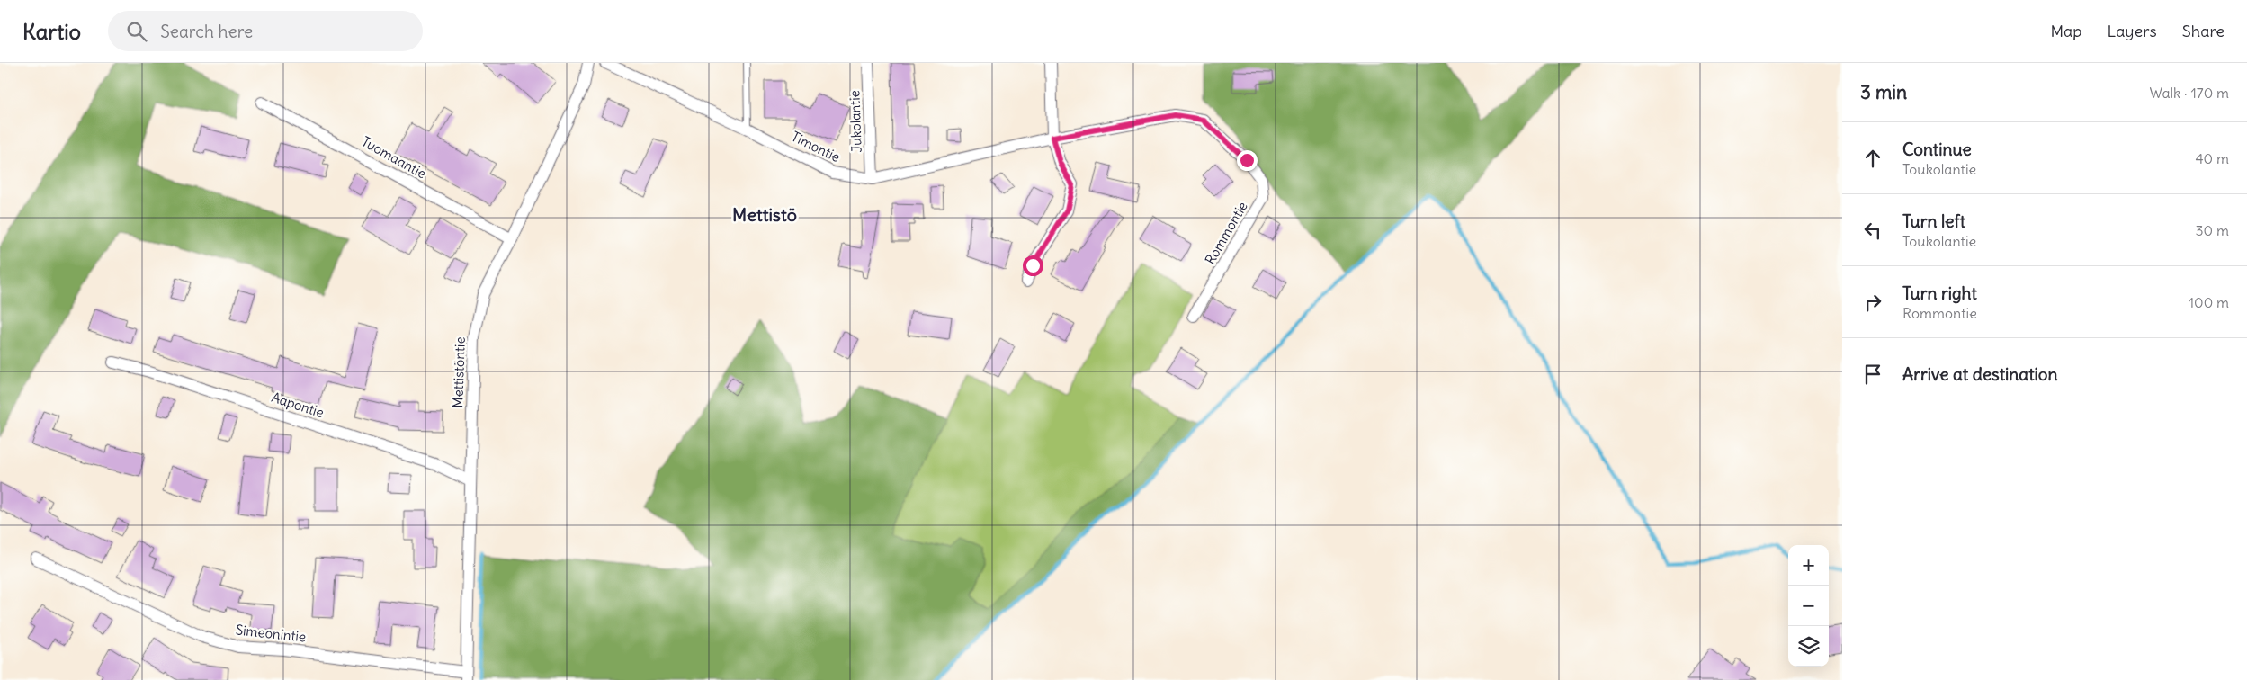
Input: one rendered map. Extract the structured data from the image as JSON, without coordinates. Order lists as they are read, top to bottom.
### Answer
{
  "streets": {
    "street": [
      "Jukolantie",
      "Timontie",
      "Tuomaantie",
      "Rommontie",
      "Mettistöntie",
      "Aapontie",
      "Simeonintie"
    ]
  },
  "crossings": [
    ["Jukolantie", "Timontie"],
    ["Timontie", "Rommontie"],
    ["Tuomaantie", "Mettistöntie"],
    ["Mettistöntie", "Aapontie"],
    ["Mettistöntie", "Simeonintie"]
  ],
  "districts": ["Mettistö"],
  "page": {
    "header": "Kartio",
    "search": "Search here",
    "nav": ["Map", "Layers", "Share"],
    "heading": ["3 min", "Walk · 170 m"],
    "list": [
      ["Continue", "Toukolantie", "40 m"],
      ["Turn left", "Toukolantie", "30 m"],
      ["Turn right", "Rommontie", "100 m"],
      "Arrive at destination"
    ],
    "map_buttons": ["+", "−"]
  }
}
